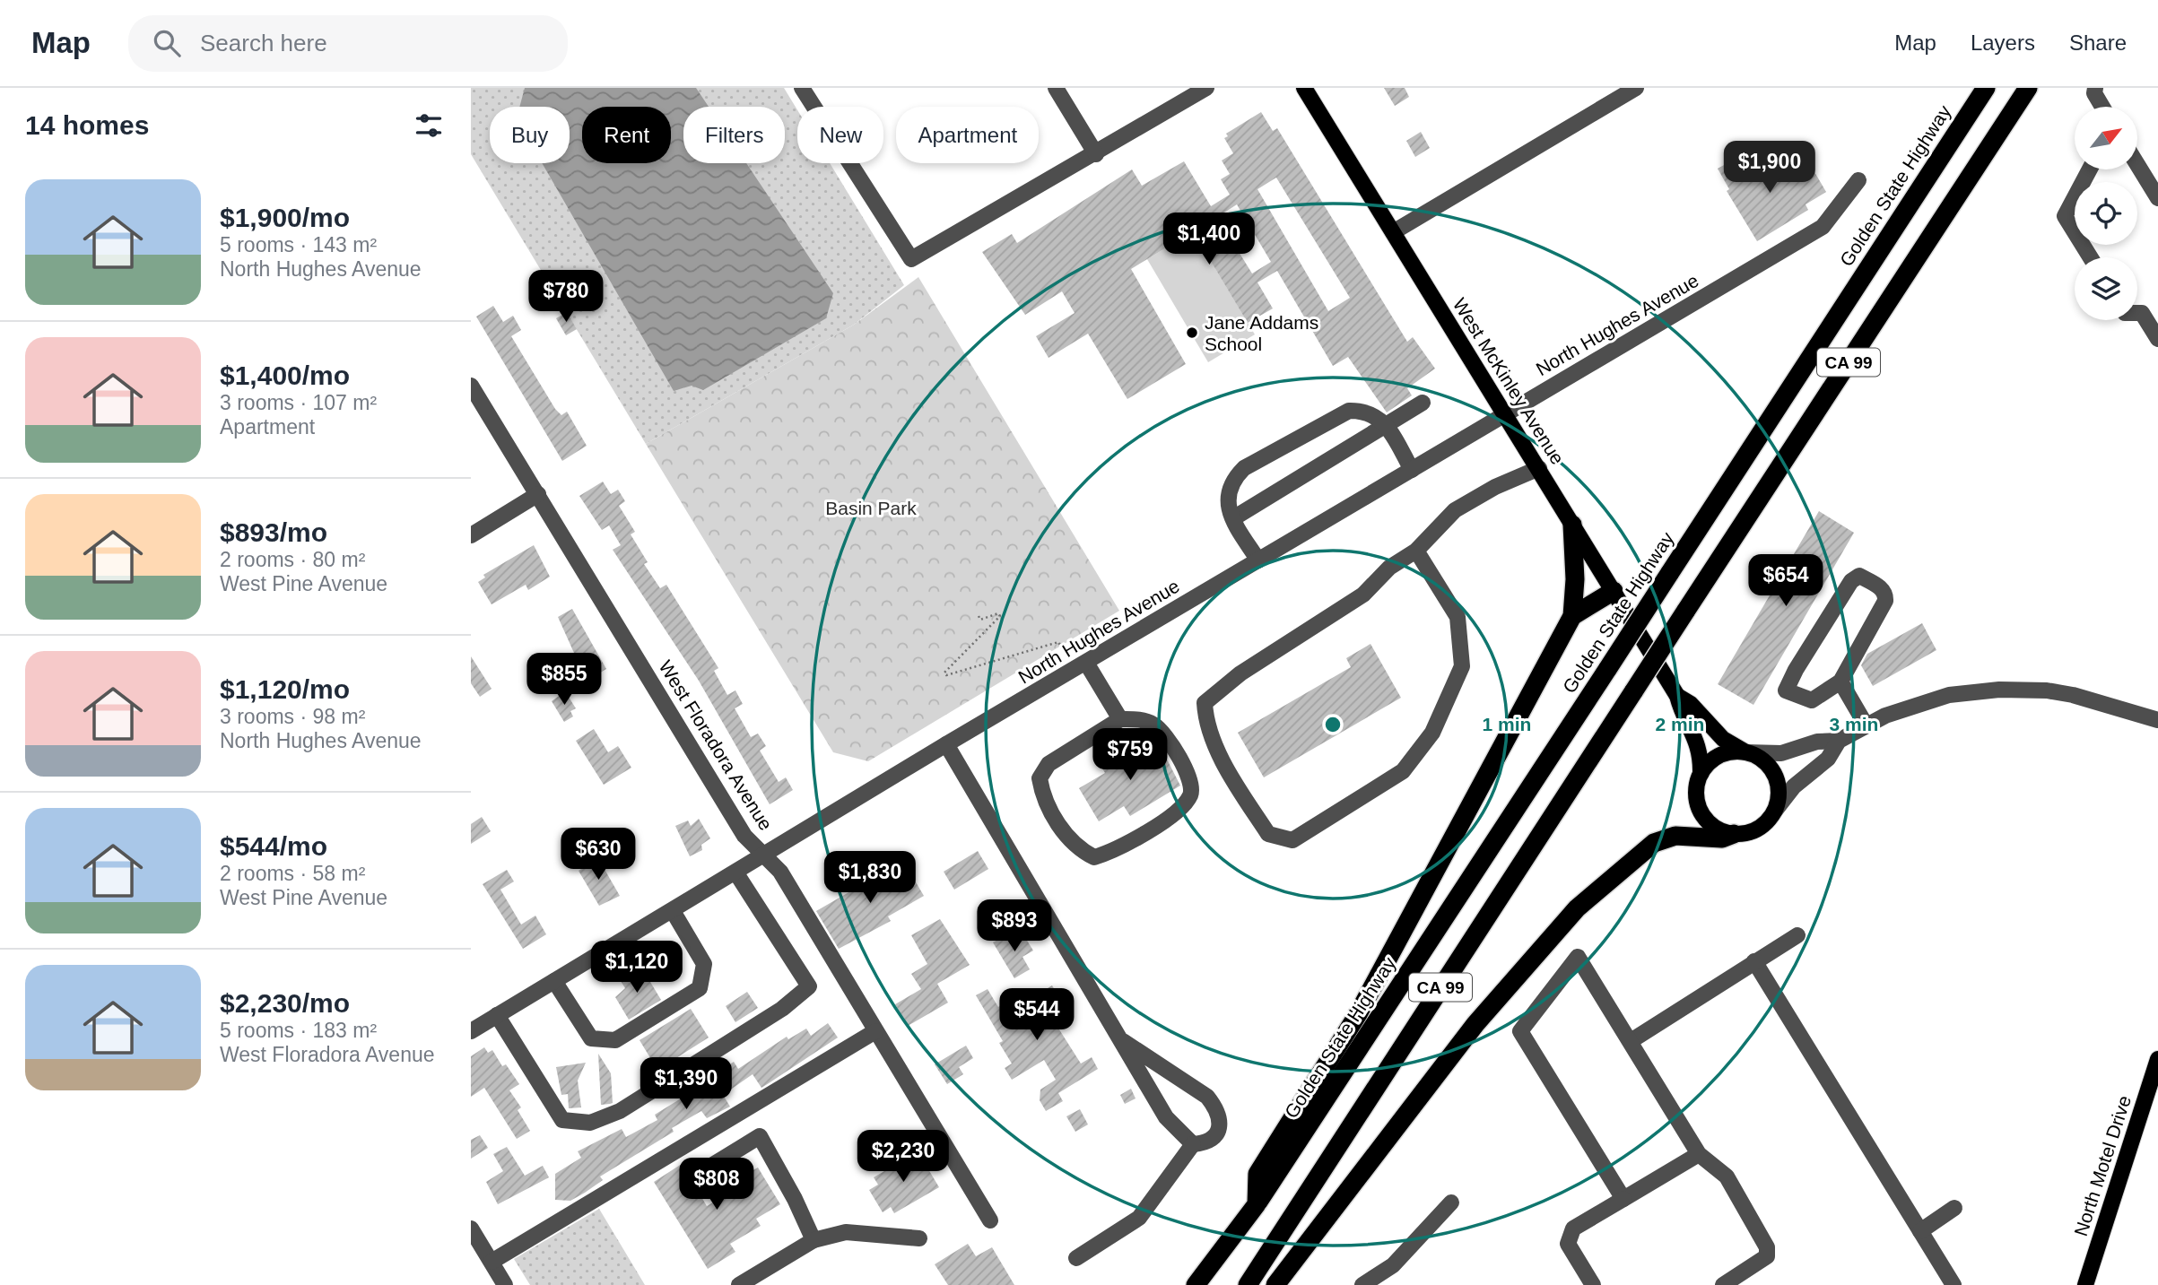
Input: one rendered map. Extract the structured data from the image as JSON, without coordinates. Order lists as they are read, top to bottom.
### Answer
{
  "streets": {
    "highway": ["Golden State Highway", "CA 99"],
    "main road": ["West McKinley Avenue", "North Motel Drive"],
    "street": ["North Hughes Avenue", "West Floradora Avenue"]
  },
  "crossings": [
    ["North Hughes Avenue", "West McKinley Avenue"],
    ["North Hughes Avenue", "West Floradora Avenue"]
  ],
  "parks": ["Basin Park"],
  "places": ["Jane Addams School"],
  "north": "top right",
  "page": {
    "header": "Map",
    "search": "Search here",
    "nav": ["Map", "Layers", "Share"],
    "heading": "14 homes",
    "chip": [
      "Buy",
      "Rent",
      "Filters",
      "New",
      "Apartment"
    ],
    "price": [
      "$1,900",
      "$1,400",
      "$780",
      "$654",
      "$855",
      "$759",
      "$630",
      "$1,830",
      "$893",
      "$1,120",
      "$544",
      "$1,390",
      "$2,230",
      "$808"
    ],
    "list": [
      {
        "name": "$1,900/mo",
        "note": "5 rooms · 143 m² · North Hughes Avenue"
      },
      {
        "name": "$1,400/mo",
        "note": "3 rooms · 107 m² · Apartment"
      },
      {
        "name": "$893/mo",
        "note": "2 rooms · 80 m² · West Pine Avenue"
      },
      {
        "name": "$1,120/mo",
        "note": "3 rooms · 98 m² · North Hughes Avenue"
      },
      {
        "name": "$544/mo",
        "note": "2 rooms · 58 m² · West Pine Avenue"
      },
      {
        "name": "$2,230/mo",
        "note": "5 rooms · 183 m² · West Floradora Avenue"
      }
    ]
  },
  "rings": ["1 min", "2 min", "3 min"]
}
